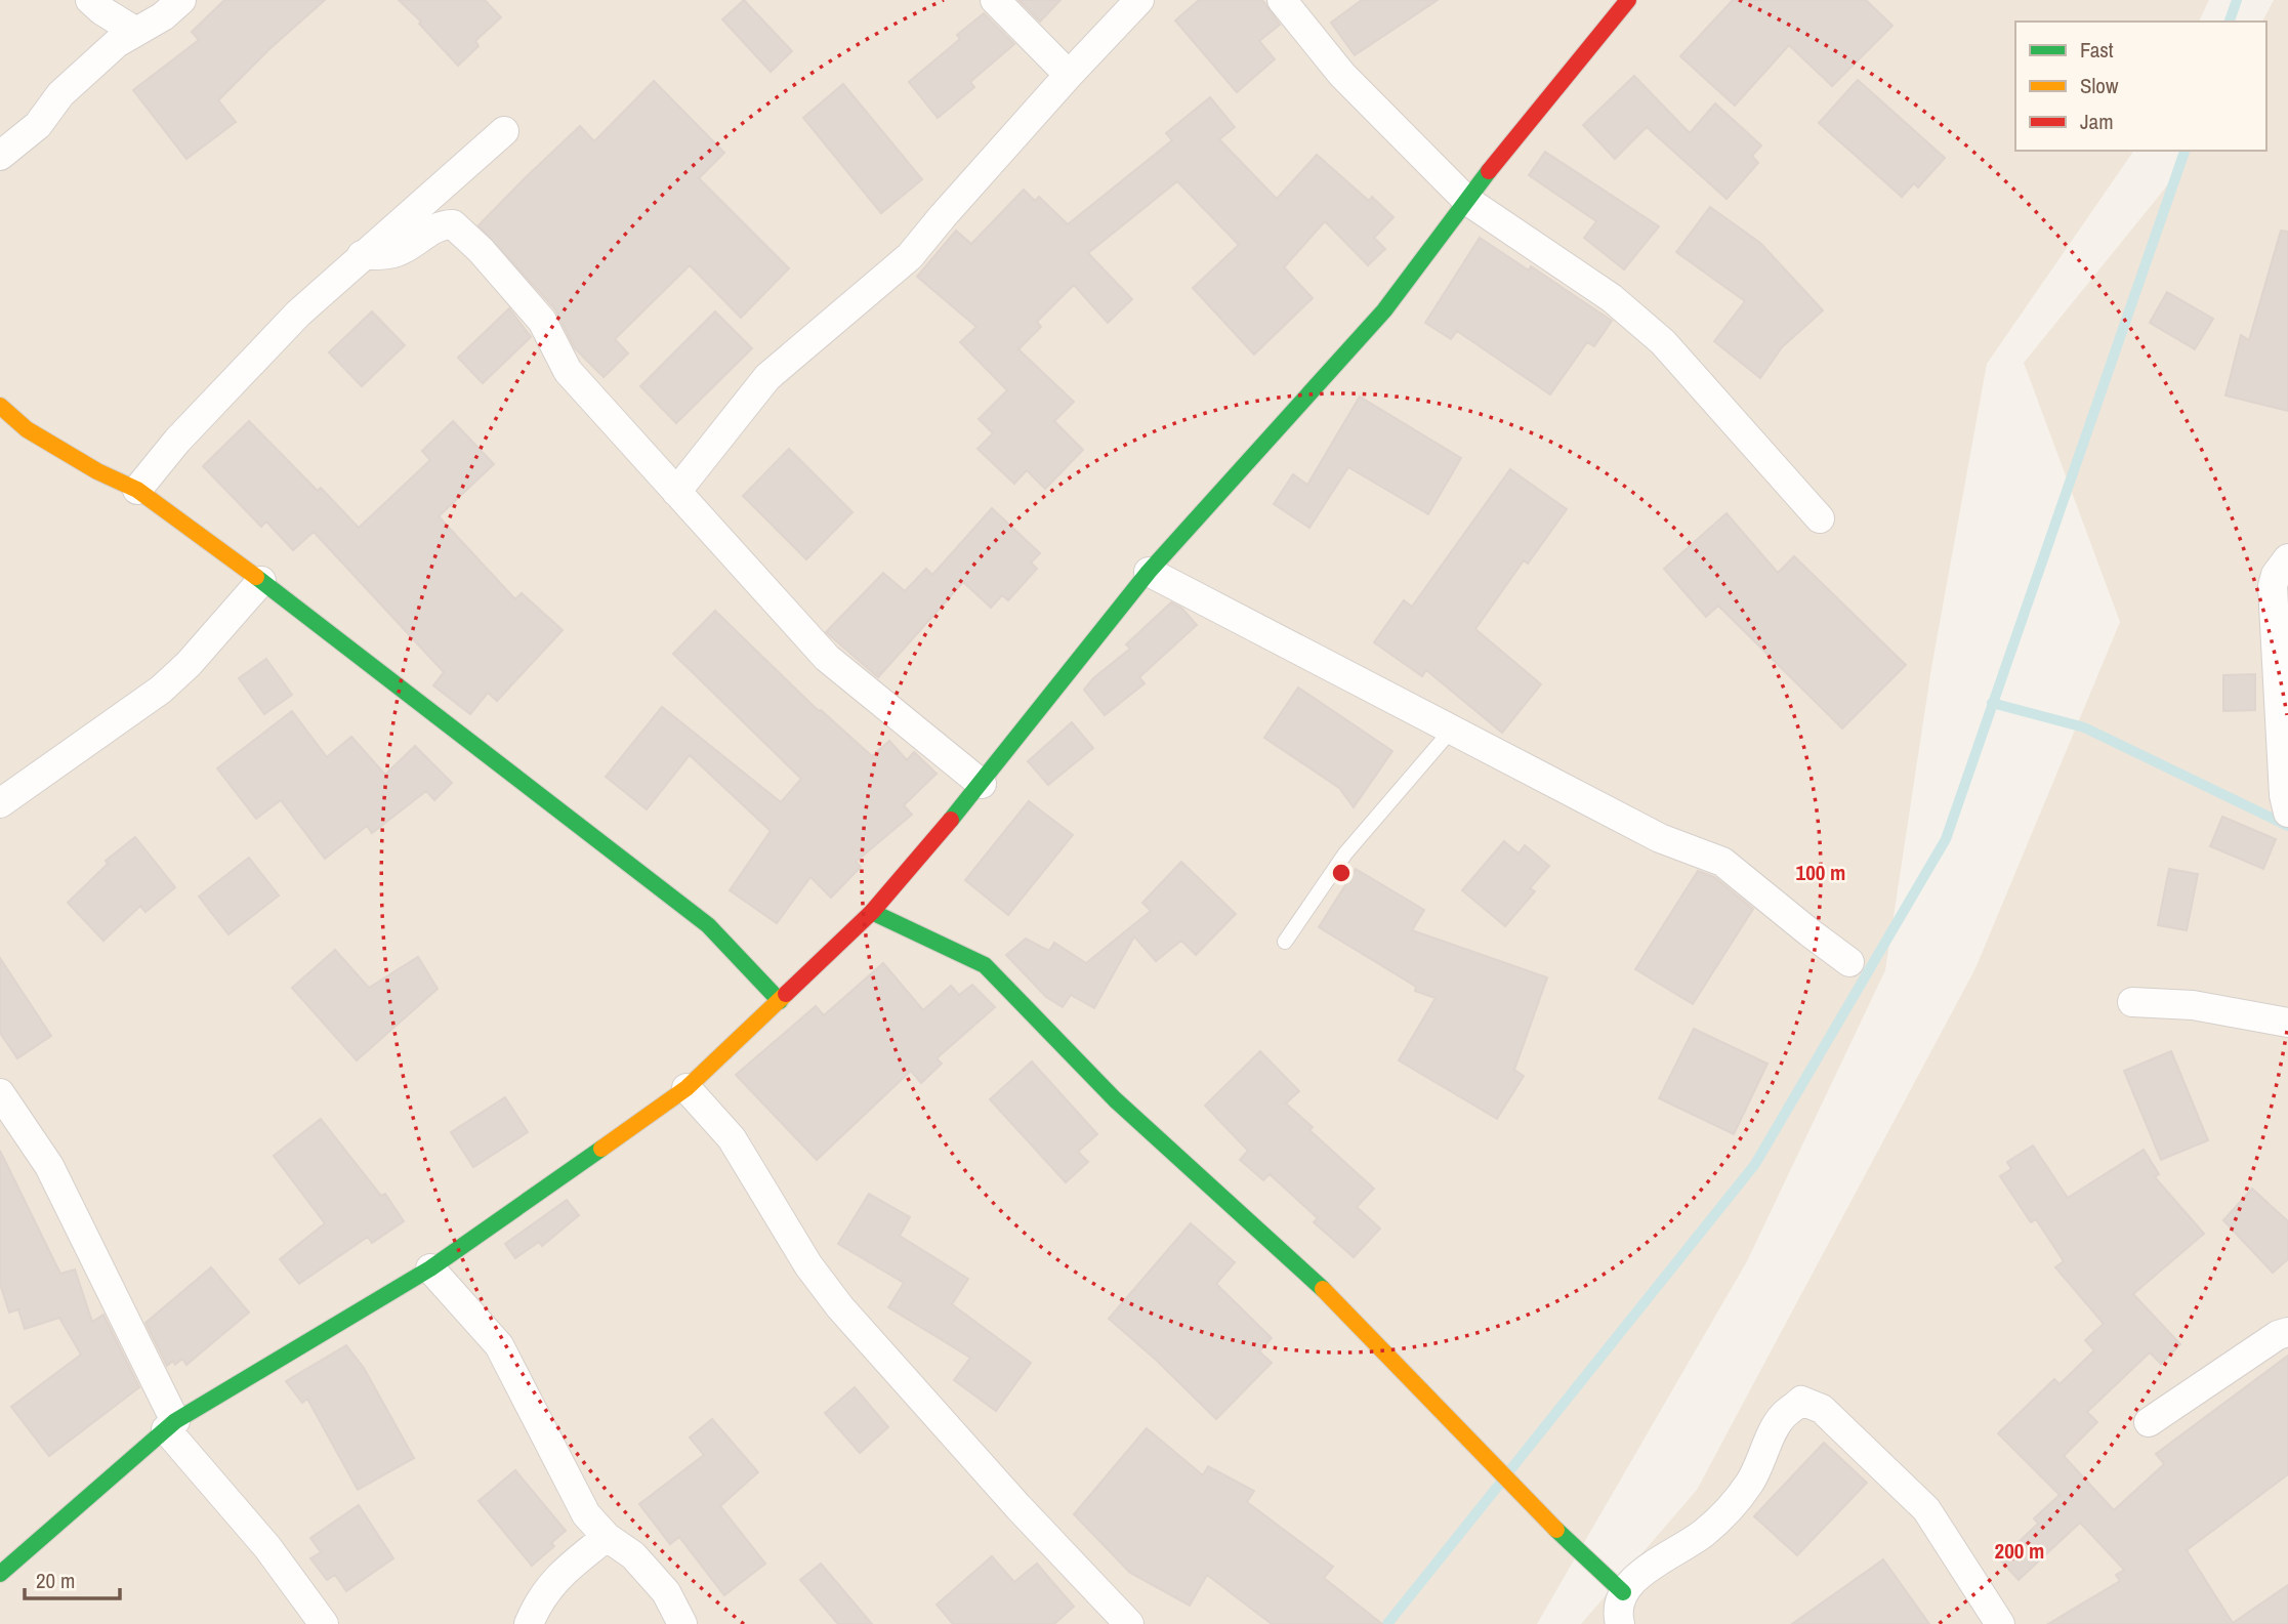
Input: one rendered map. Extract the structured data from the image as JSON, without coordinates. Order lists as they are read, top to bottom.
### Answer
{
  "legend": ["Fast", "Slow", "Jam"],
  "scale_bar": "20 m",
  "rings": ["100 m", "200 m"]
}
